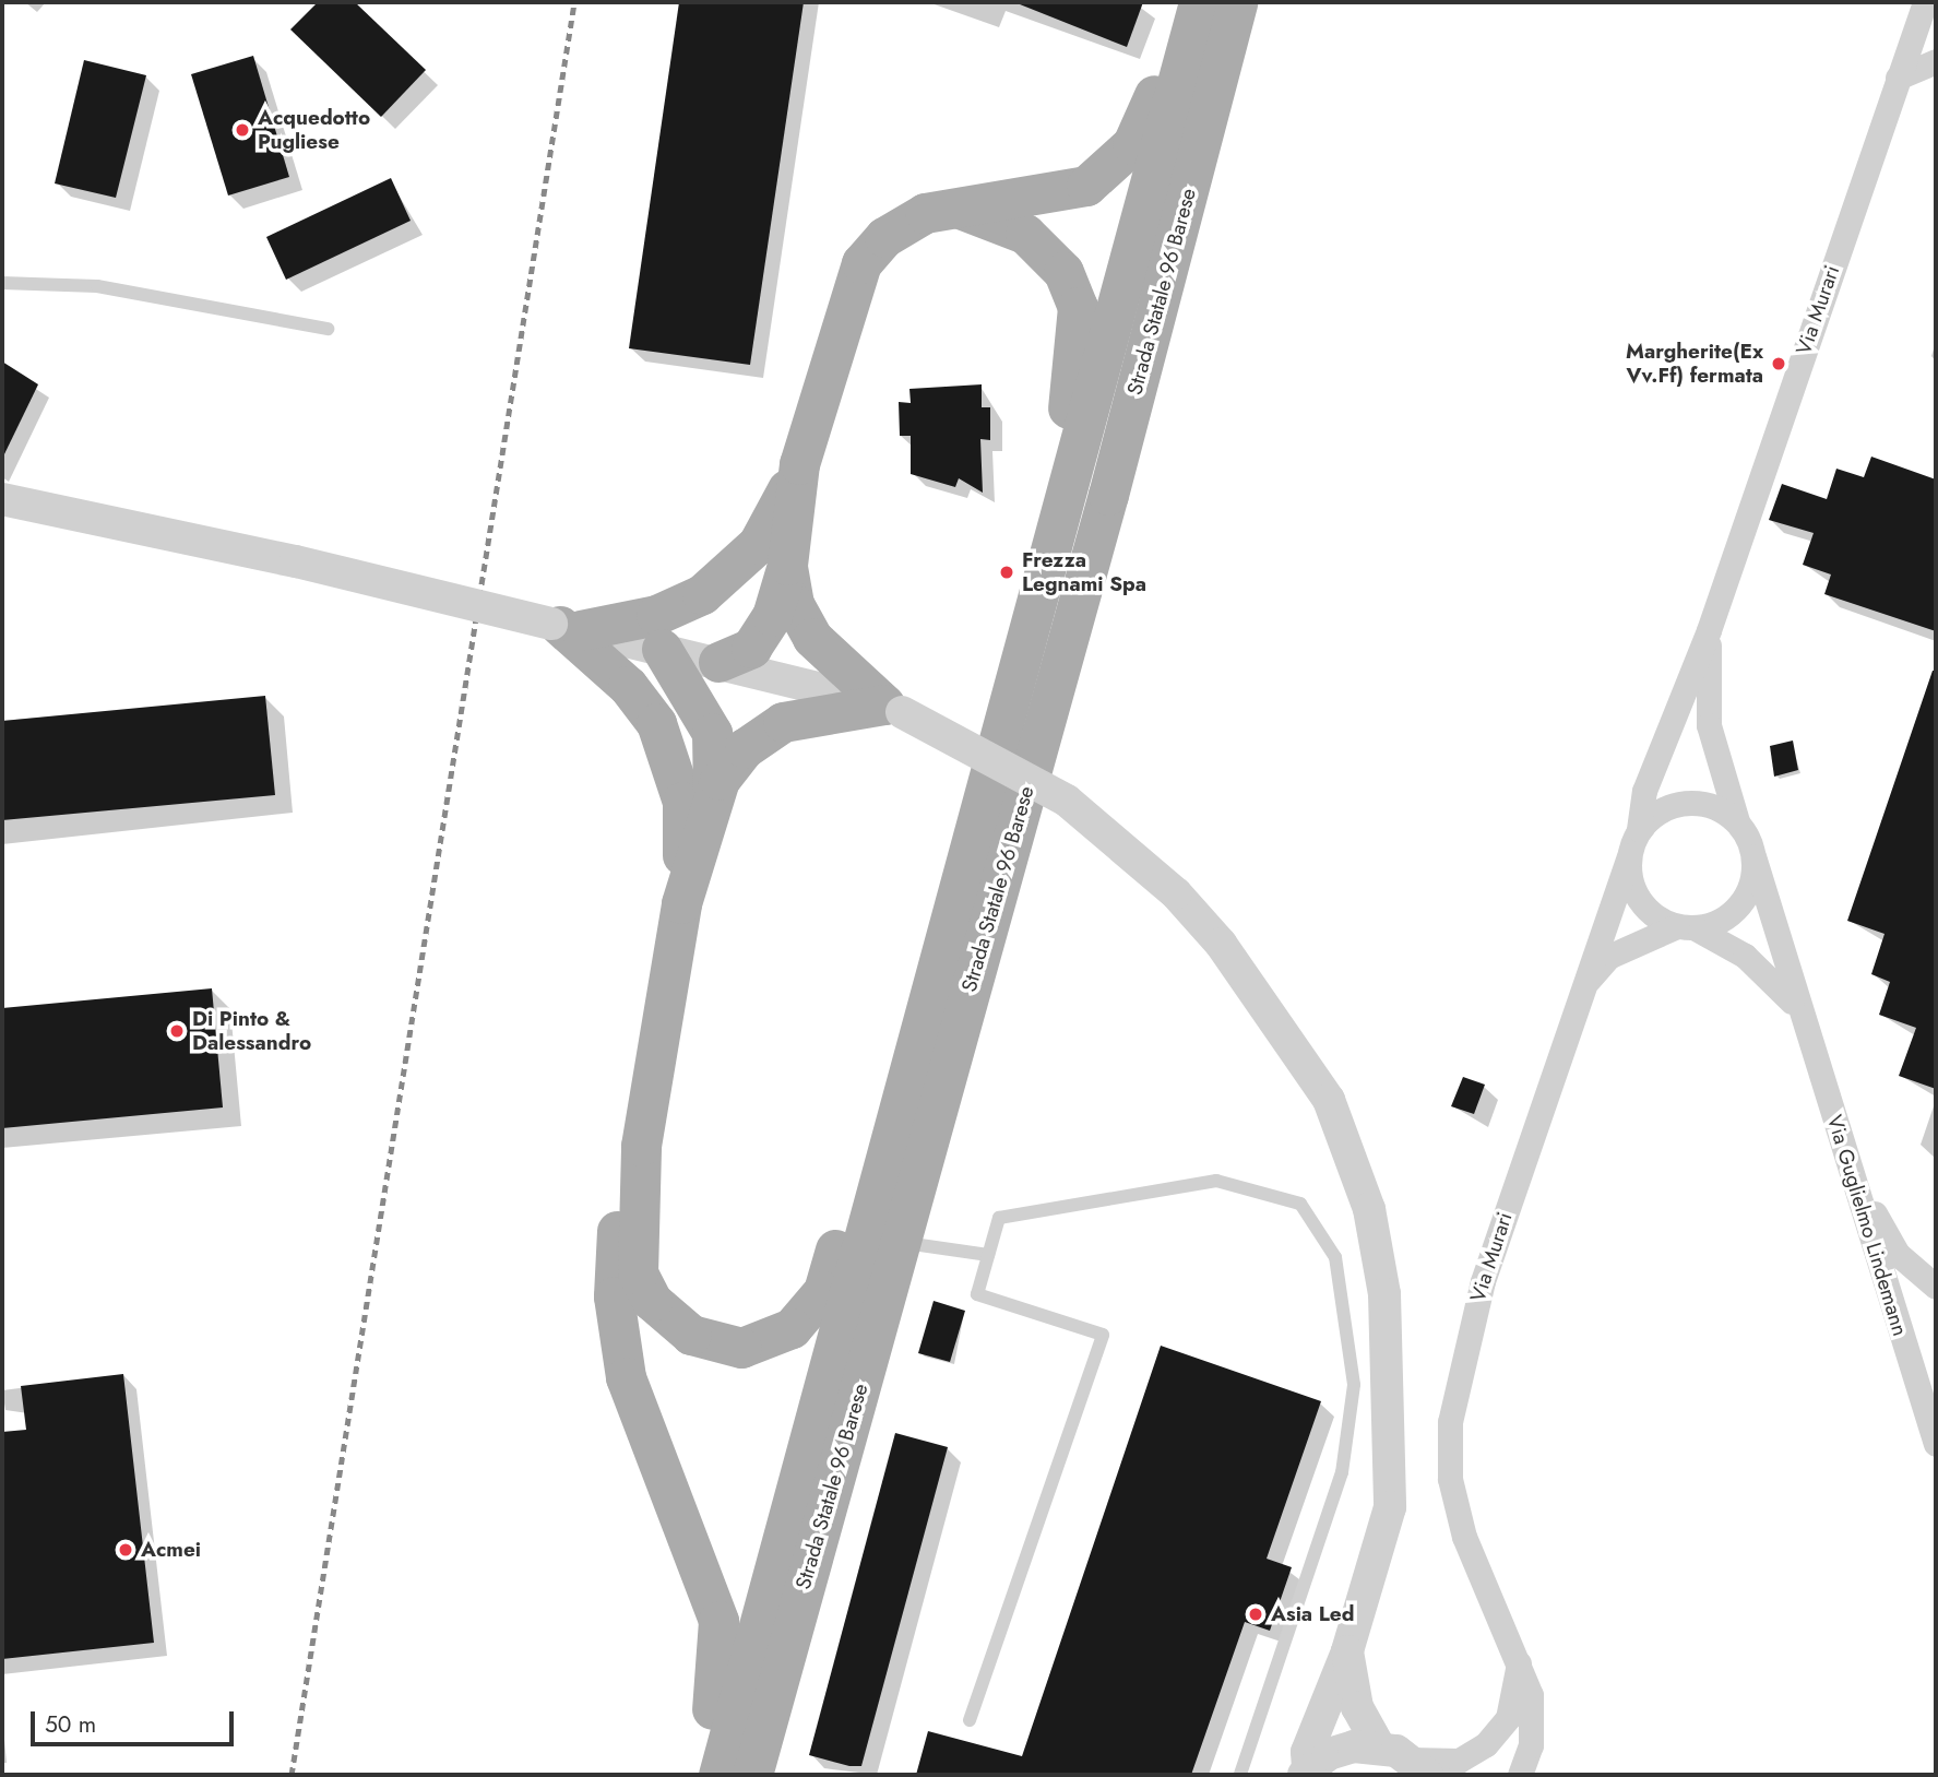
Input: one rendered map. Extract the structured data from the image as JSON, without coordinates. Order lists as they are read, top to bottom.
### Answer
{
  "streets": {
    "main road": ["Strada Statale 96 Barese"],
    "street": ["Via Murari", "Via Guglielmo Lindemann"]
  },
  "crossings": [
    ["Via Murari", "Via Guglielmo Lindemann"]
  ],
  "places": [
    "Acquedotto Pugliese",
    "Margherite(Ex Vv.Ff) fermata",
    "Frezza Legnami Spa",
    "Di Pinto & Dalessandro",
    "Acmei",
    "Asia Led"
  ],
  "scale_bar": "50 m"
}
